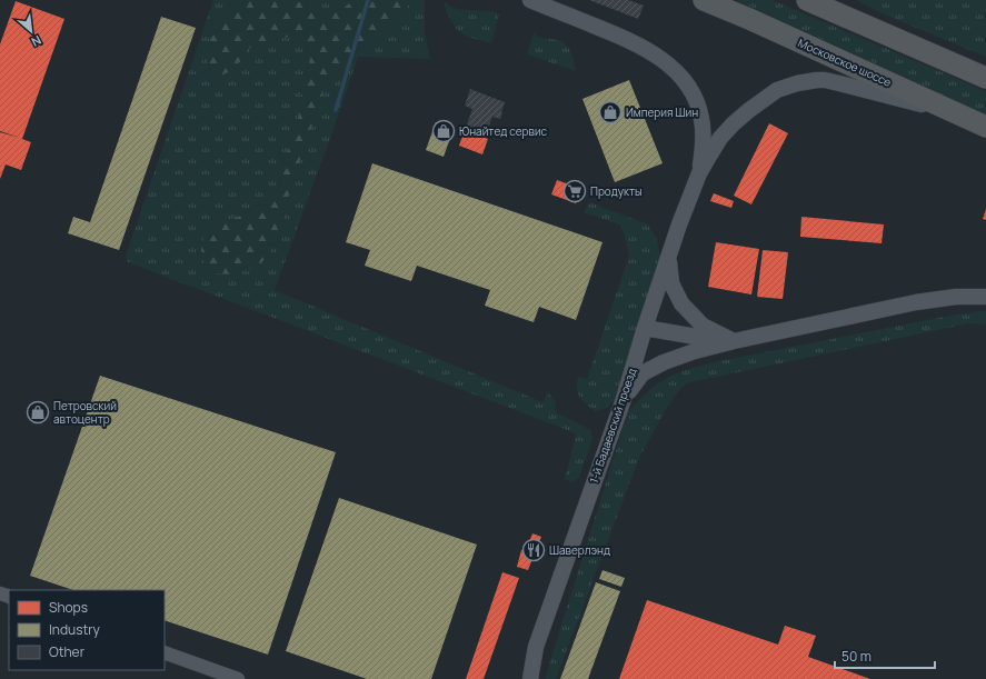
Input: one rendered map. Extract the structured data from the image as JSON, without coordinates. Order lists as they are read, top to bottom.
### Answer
{
  "streets": {
    "highway": ["Московское шоссе"],
    "street": ["1-й Бадаевский проезд"]
  },
  "places": {
    "shop": ["Империя Шин", "Юнайтед сервис", "Петровский автоцентр"],
    "supermarket": ["Продукты"],
    "restaurant": ["Шаверлэнд"]
  },
  "legend": ["Shops", "Industry", "Other"],
  "scale_bar": "50 m",
  "north": "bottom right"
}
